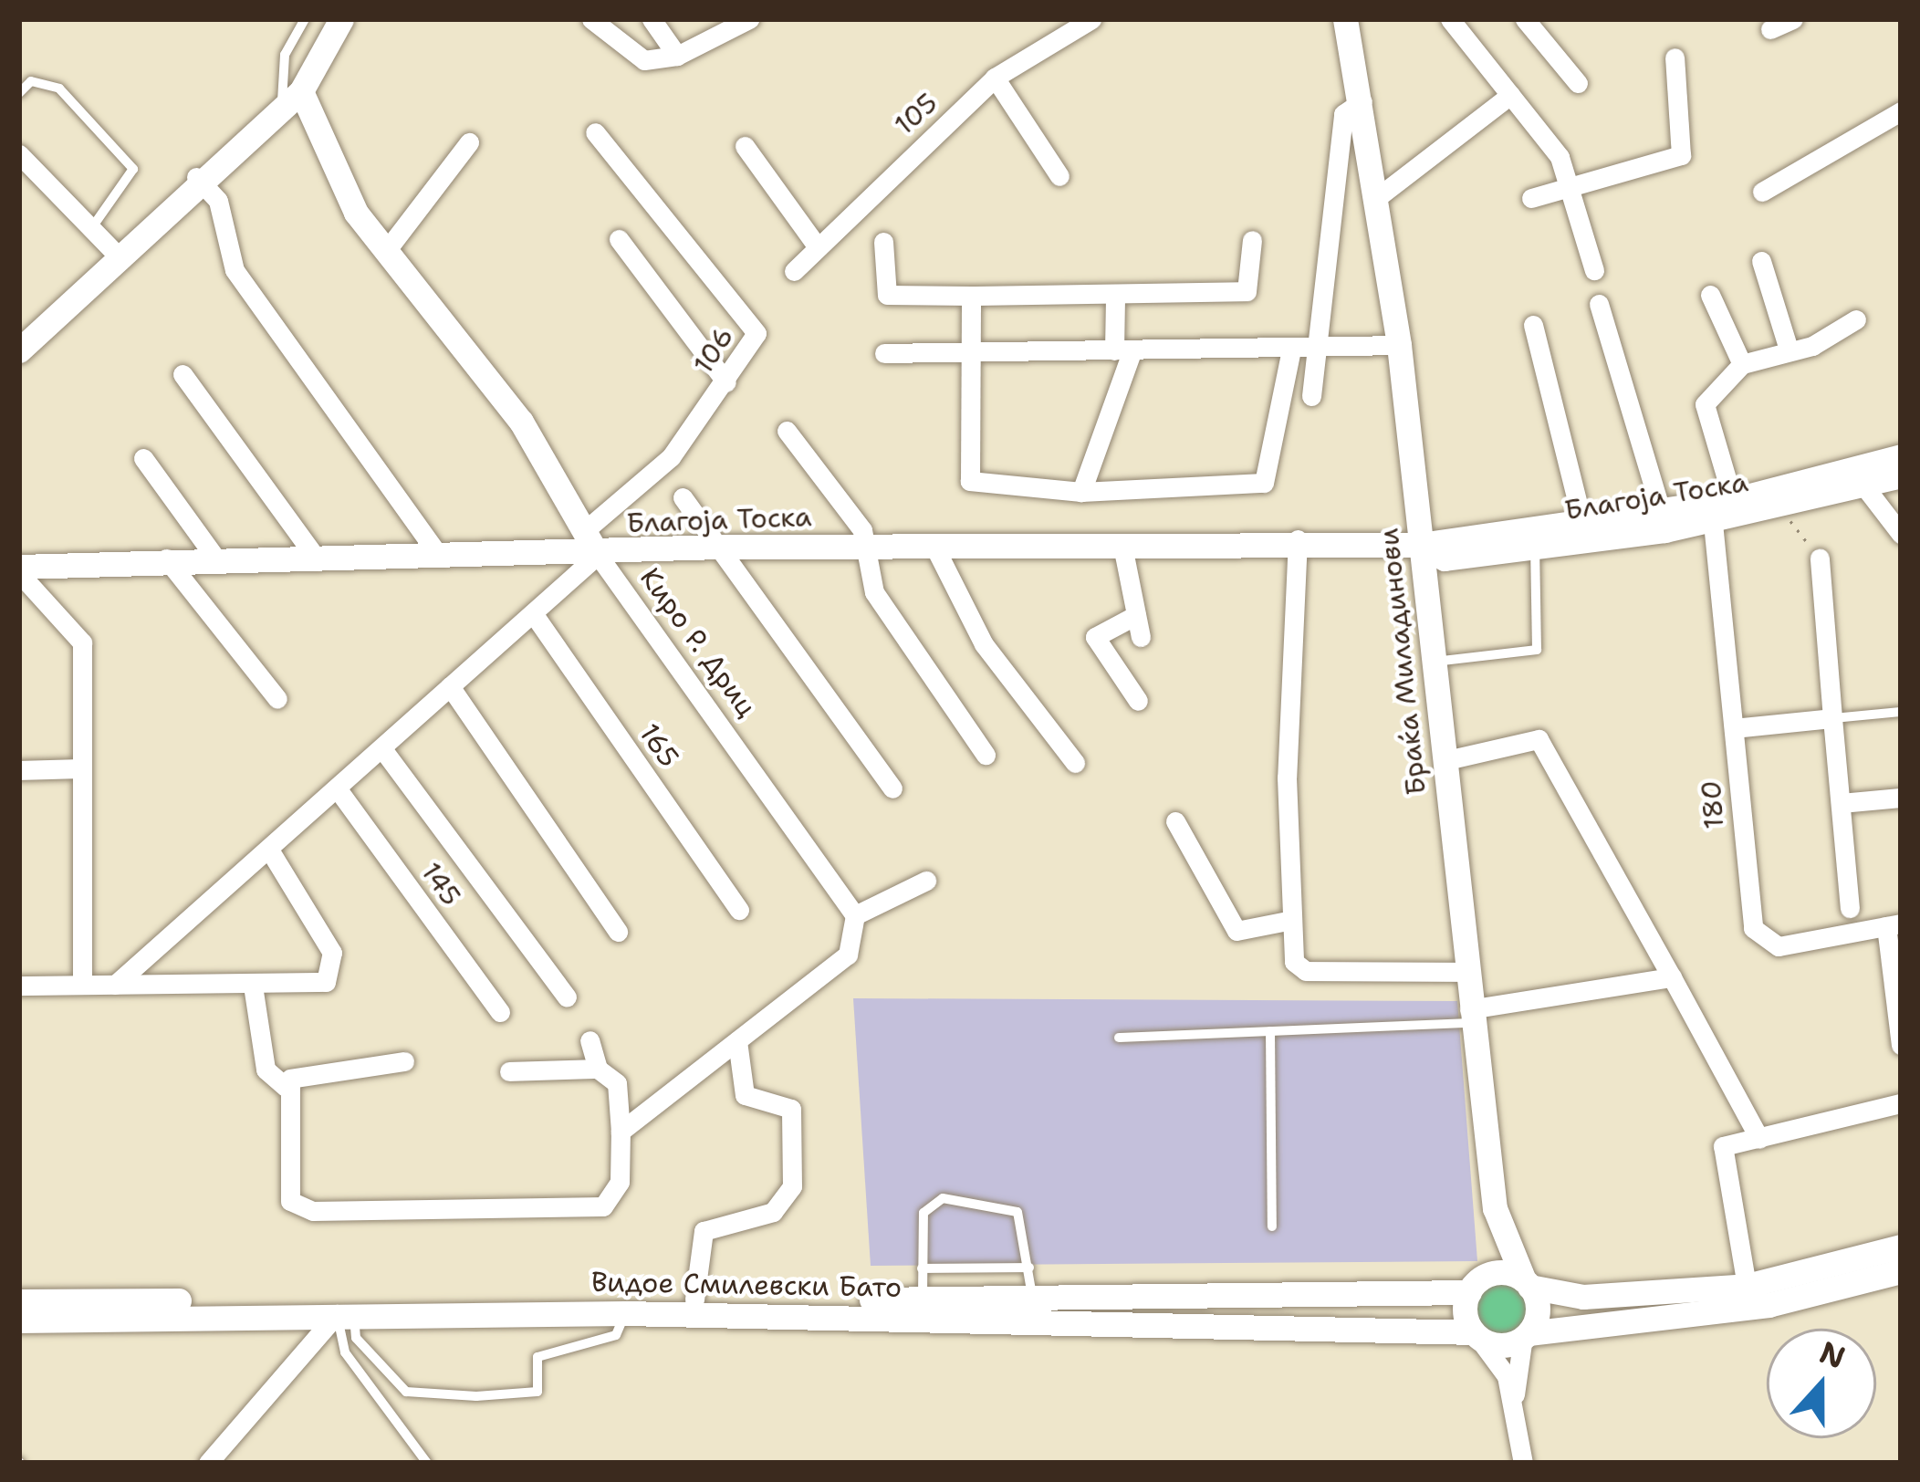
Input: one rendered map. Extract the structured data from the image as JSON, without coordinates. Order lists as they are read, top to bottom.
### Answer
{
  "streets": {
    "street": [
      "105",
      "106",
      "Благоја Тоска",
      "Киро Р. Дриц",
      "Браќа Миладинови",
      "165",
      "180",
      "145",
      "Видое Смилевски Бато"
    ]
  },
  "crossings": [
    ["106", "Киро Р. Дриц"],
    ["Благоја Тоска", "Киро Р. Дриц"],
    ["Благоја Тоска", "Браќа Миладинови"],
    ["Благоја Тоска", "180"]
  ],
  "north": "top"
}
